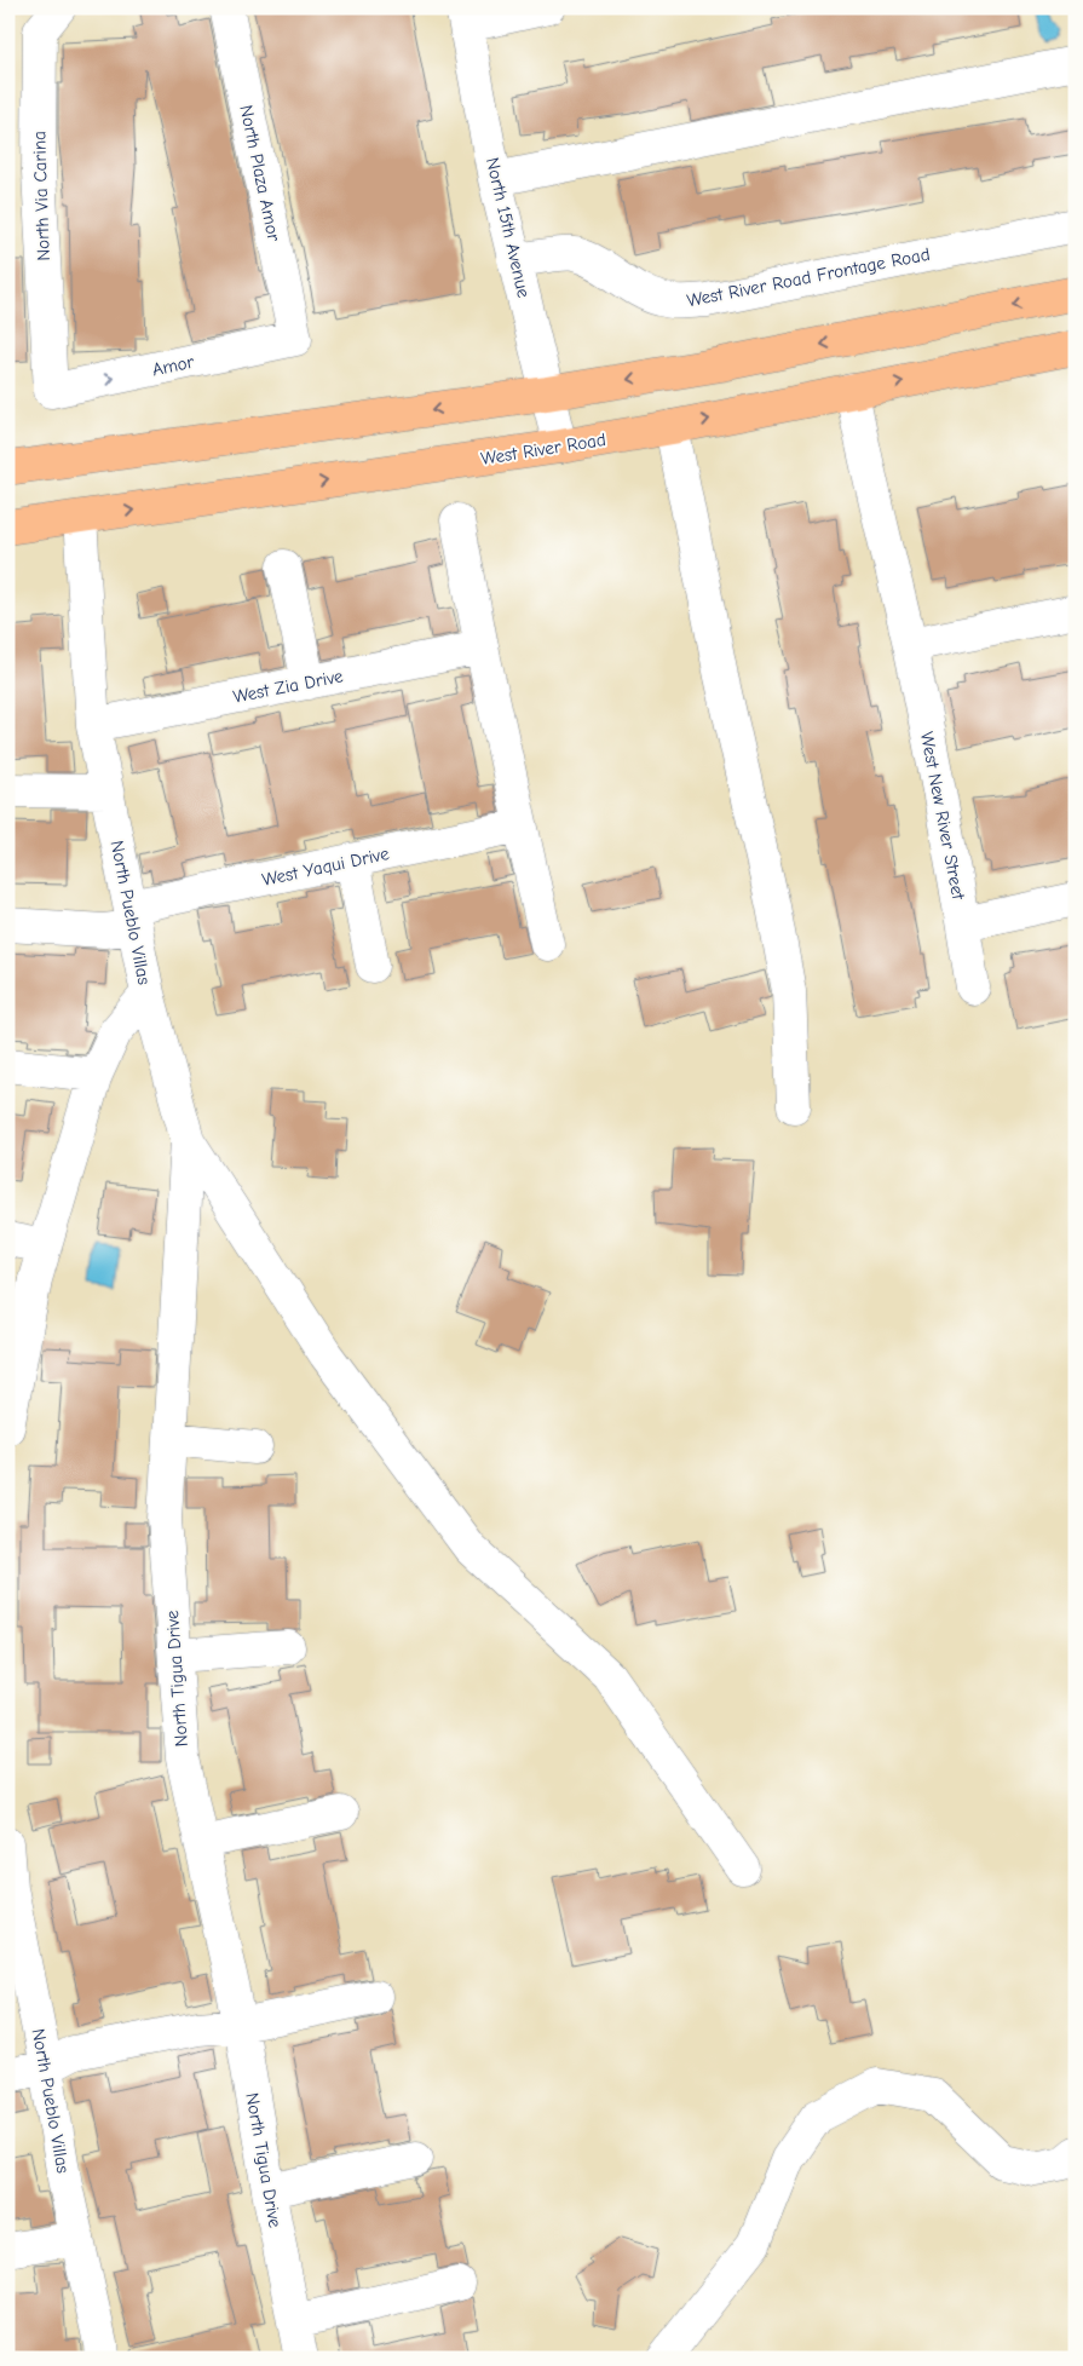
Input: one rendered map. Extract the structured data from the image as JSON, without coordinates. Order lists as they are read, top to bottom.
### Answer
{
  "streets": {
    "main road": ["West River Road"],
    "street": [
      "North Plaza Amor",
      "North Via Carina",
      "North 15th Avenue",
      "West River Road Frontage Road",
      "Amor",
      "West Zia Drive",
      "West New River Street",
      "West Yaqui Drive",
      "North Pueblo Villas",
      "North Tigua Drive"
    ]
  },
  "crossings": [
    ["North Plaza Amor", "Amor"],
    ["North Via Carina", "Amor"],
    ["North 15th Avenue", "West River Road Frontage Road"],
    ["North 15th Avenue", "West River Road"],
    ["West River Road", "West New River Street"],
    ["West River Road", "North Pueblo Villas"],
    ["West Zia Drive", "North Pueblo Villas"],
    ["West Yaqui Drive", "North Pueblo Villas"],
    ["North Pueblo Villas", "North Tigua Drive"]
  ],
  "one_way": ["Amor"]
}
